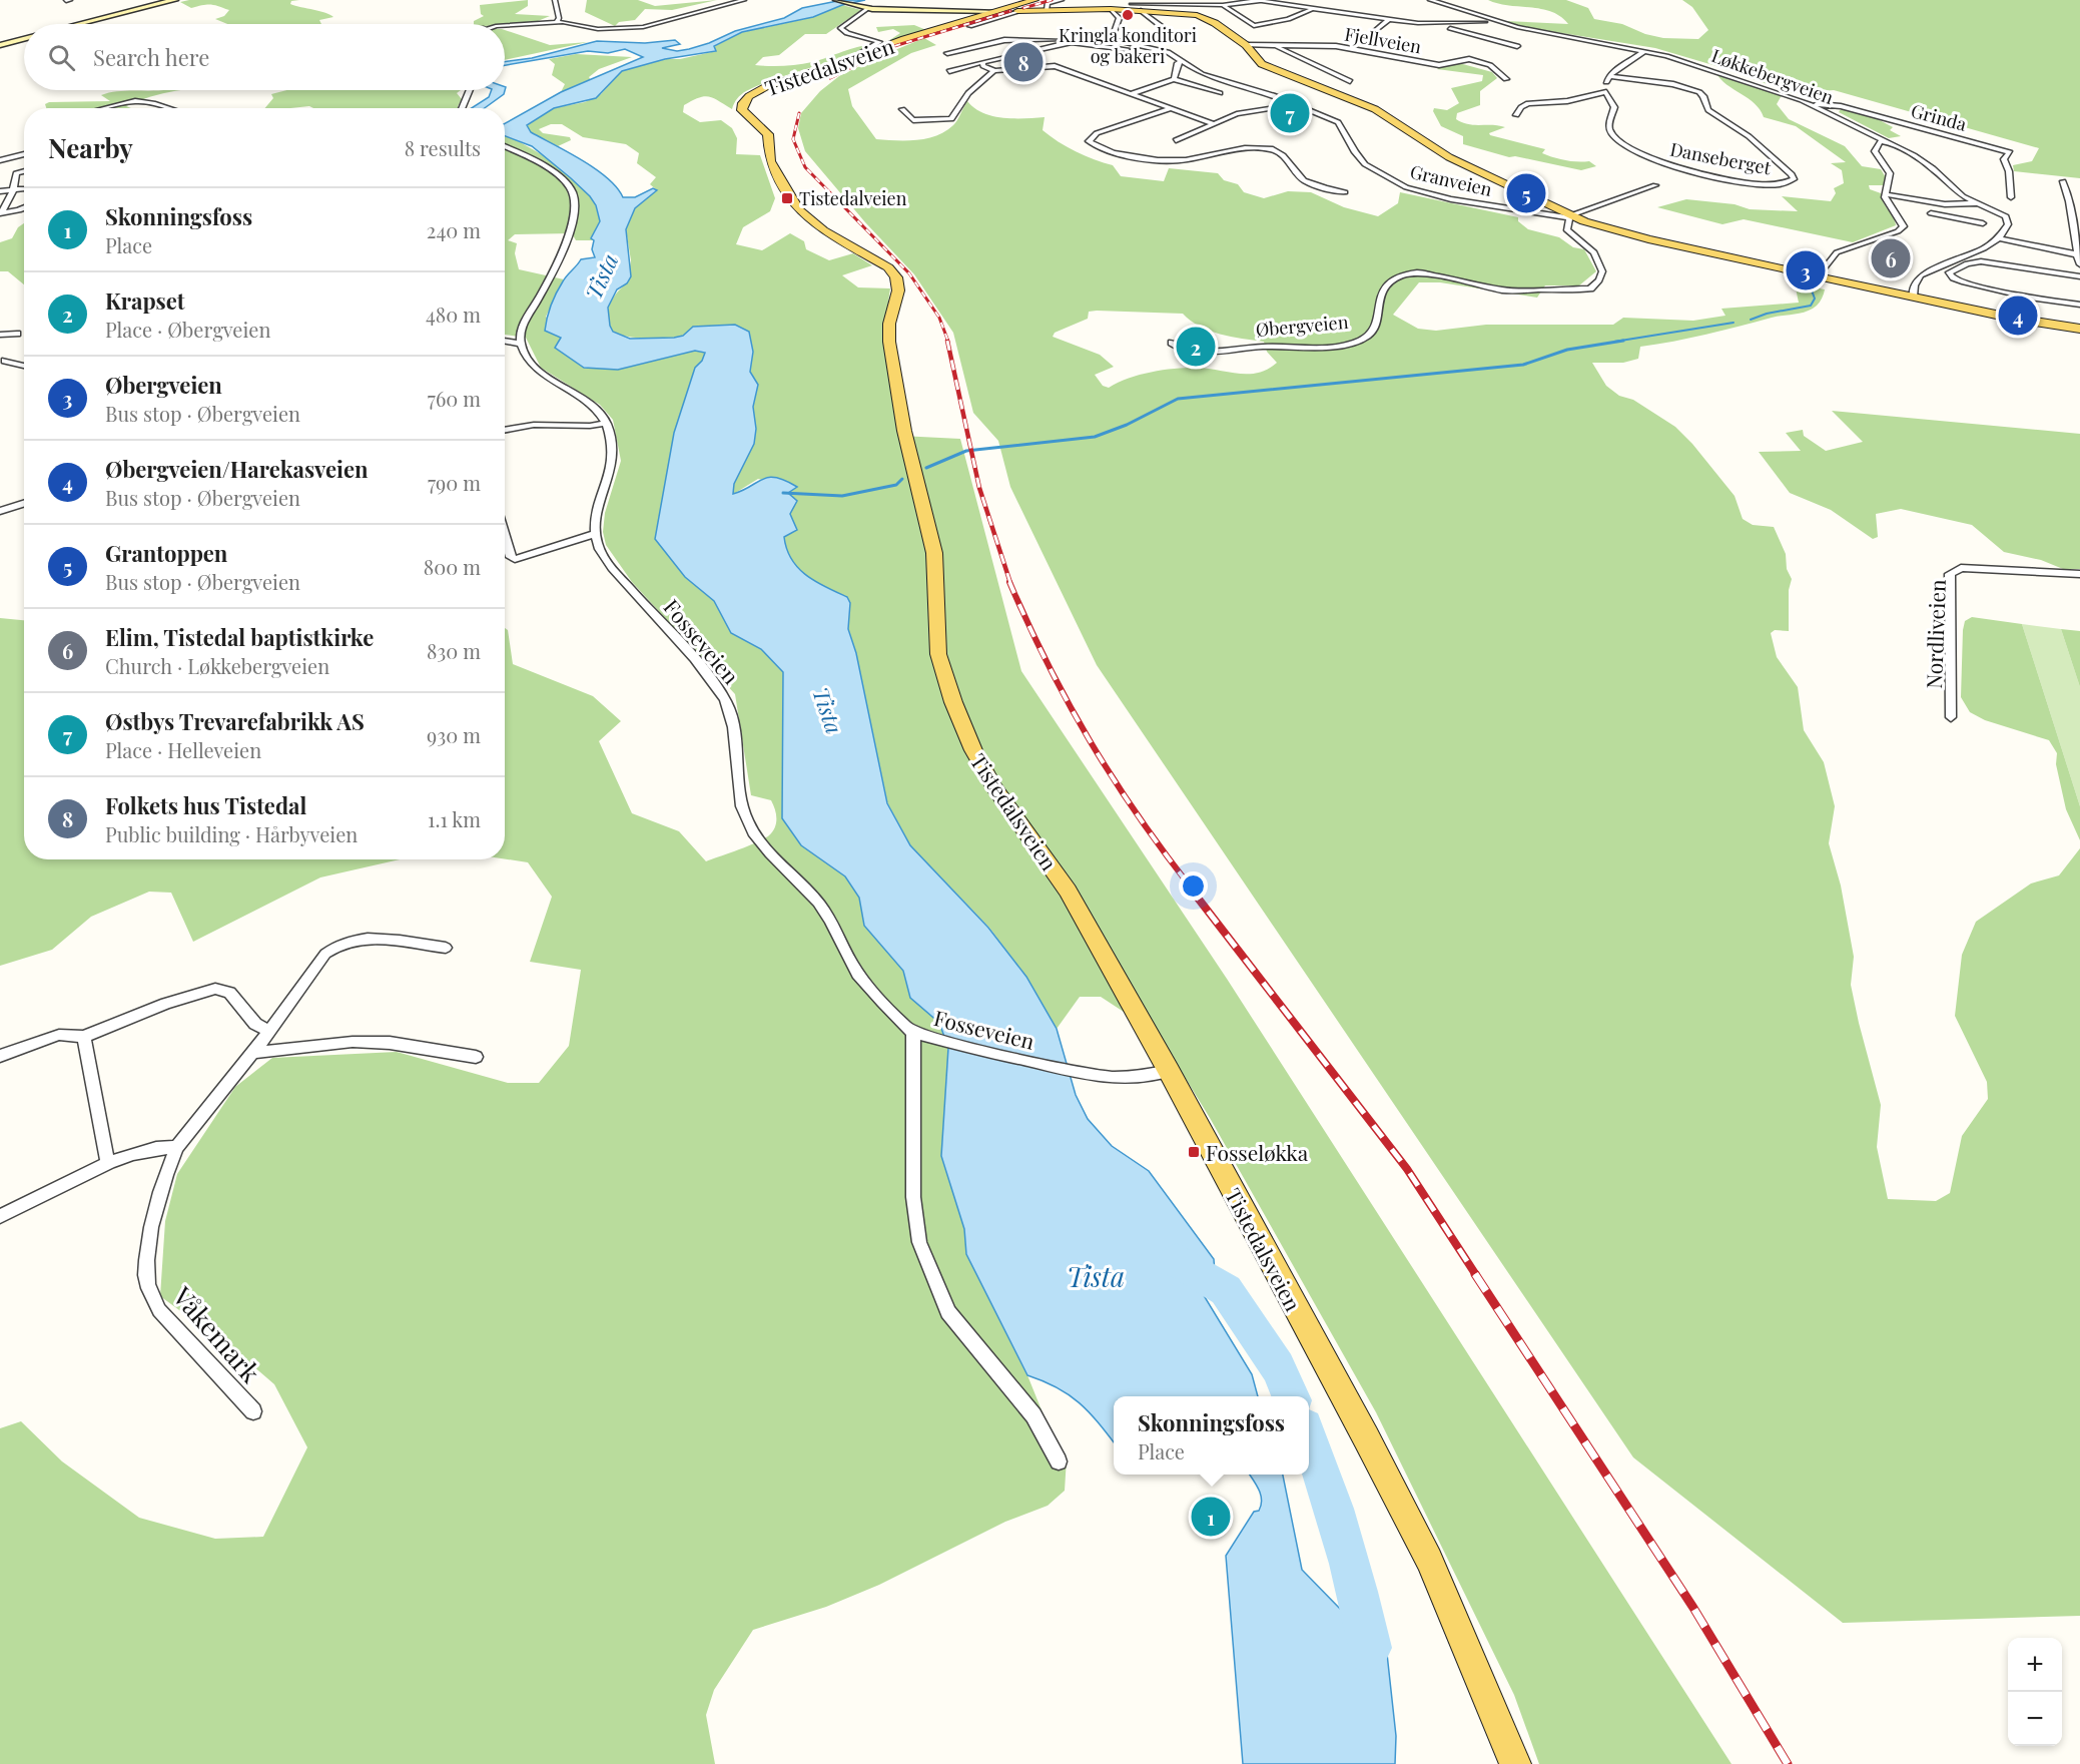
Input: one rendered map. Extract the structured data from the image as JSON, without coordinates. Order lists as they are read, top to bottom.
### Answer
{
  "streets": {
    "main road": ["Tistedalsveien"],
    "street": [
      "Fjellveien",
      "Løkkebergveien",
      "Grinda",
      "Danseberget",
      "Granveien",
      "Øbergveien",
      "Nordliveien",
      "Fosseveien",
      "Våkemark"
    ]
  },
  "crossings": [
    ["Tistedalsveien", "Fosseveien"],
    ["Løkkebergveien", "Grinda"],
    ["Granveien", "Øbergveien"]
  ],
  "water": ["Tista"],
  "places": {
    "other": ["Kringla konditori og bakeri"],
    "transit": ["Tistedalveien", "Fosseløkka"]
  },
  "page": {
    "search": "Search here",
    "pins": [
      "8",
      "7",
      "5",
      "6",
      "3",
      "4",
      "2",
      "1"
    ],
    "heading": ["Nearby", "8 results"],
    "list": [
      {
        "mark": "1",
        "name": "Skonningsfoss",
        "note": "Place",
        "value": "240 m"
      },
      {
        "mark": "2",
        "name": "Krapset",
        "note": "Place · Øbergveien",
        "value": "480 m"
      },
      {
        "mark": "3",
        "name": "Øbergveien",
        "note": "Bus stop · Øbergveien",
        "value": "760 m"
      },
      {
        "mark": "4",
        "name": "Øbergveien/Harekasveien",
        "note": "Bus stop · Øbergveien",
        "value": "790 m"
      },
      {
        "mark": "5",
        "name": "Grantoppen",
        "note": "Bus stop · Øbergveien",
        "value": "800 m"
      },
      {
        "mark": "6",
        "name": "Elim, Tistedal baptistkirke",
        "note": "Church · Løkkebergveien",
        "value": "830 m"
      },
      {
        "mark": "7",
        "name": "Østbys Trevarefabrikk AS",
        "note": "Place · Helleveien",
        "value": "930 m"
      },
      {
        "mark": "8",
        "name": "Folkets hus Tistedal",
        "note": "Public building · Hårbyveien",
        "value": "1.1 km"
      }
    ],
    "popup": ["Skonningsfoss", "Place"],
    "map_buttons": ["+", "−"]
  }
}
